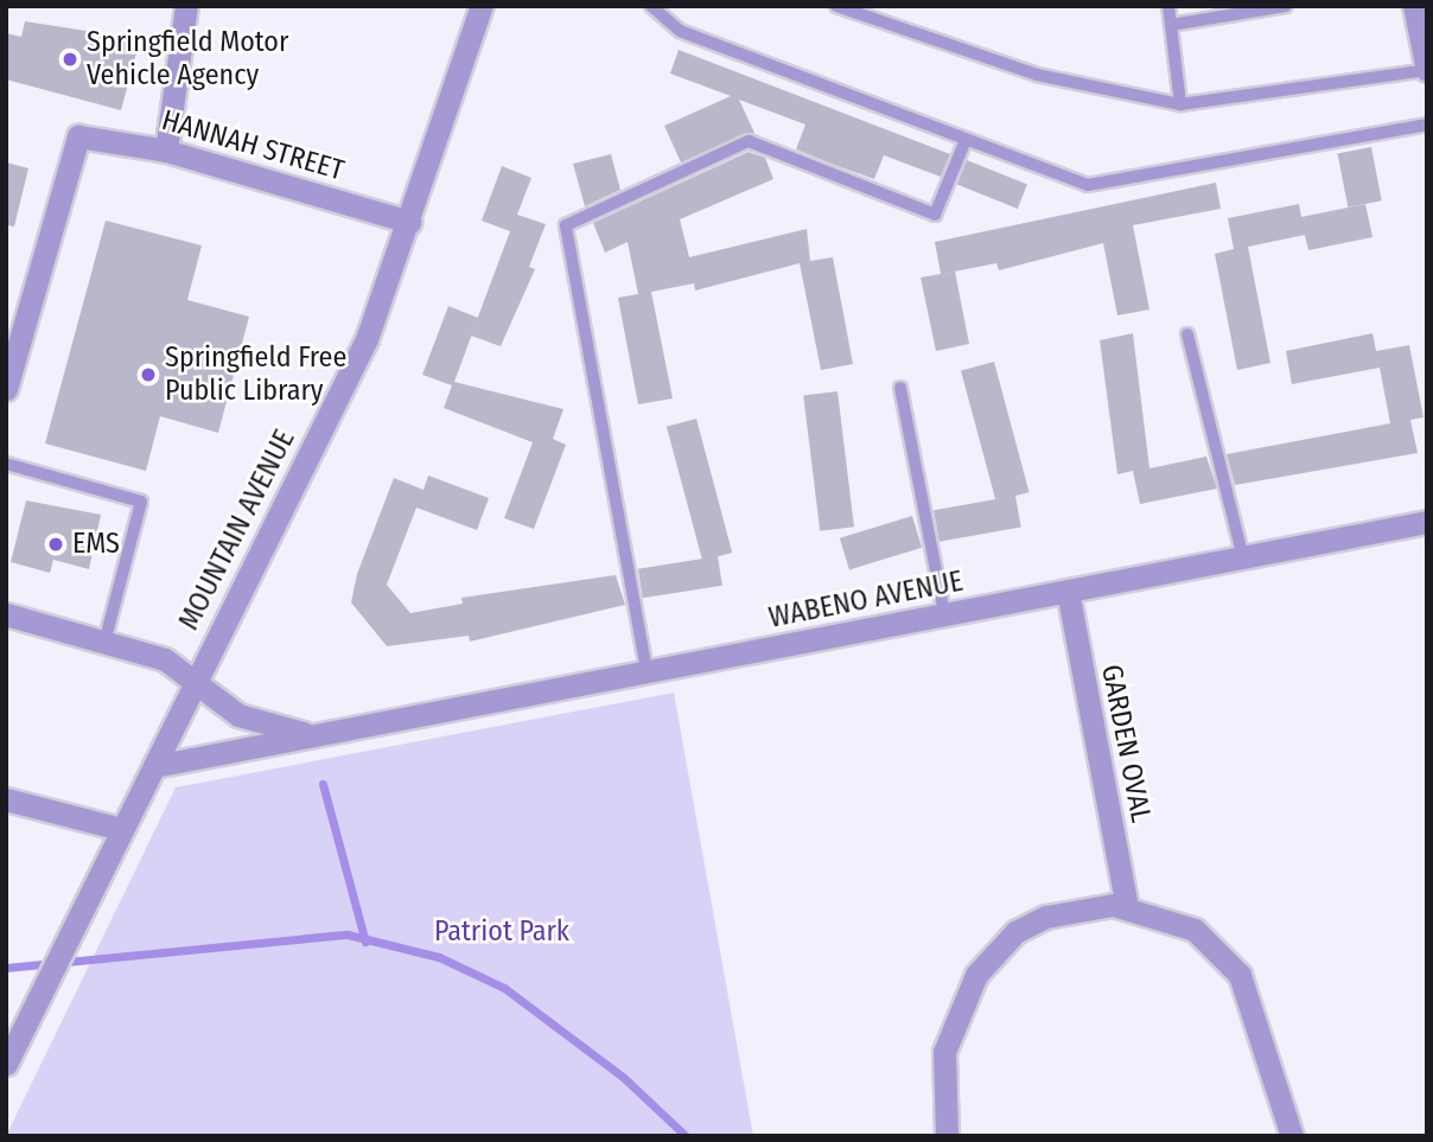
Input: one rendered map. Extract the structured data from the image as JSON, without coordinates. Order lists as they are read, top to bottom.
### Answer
{
  "streets": {
    "street": [
      "HANNAH STREET",
      "MOUNTAIN AVENUE",
      "WABENO AVENUE",
      "GARDEN OVAL"
    ]
  },
  "crossings": [
    ["HANNAH STREET", "MOUNTAIN AVENUE"],
    ["MOUNTAIN AVENUE", "WABENO AVENUE"],
    ["WABENO AVENUE", "GARDEN OVAL"]
  ],
  "parks": ["Patriot Park"],
  "places": ["Springfield Motor Vehicle Agency", "Springfield Free Public Library", "EMS"]
}
